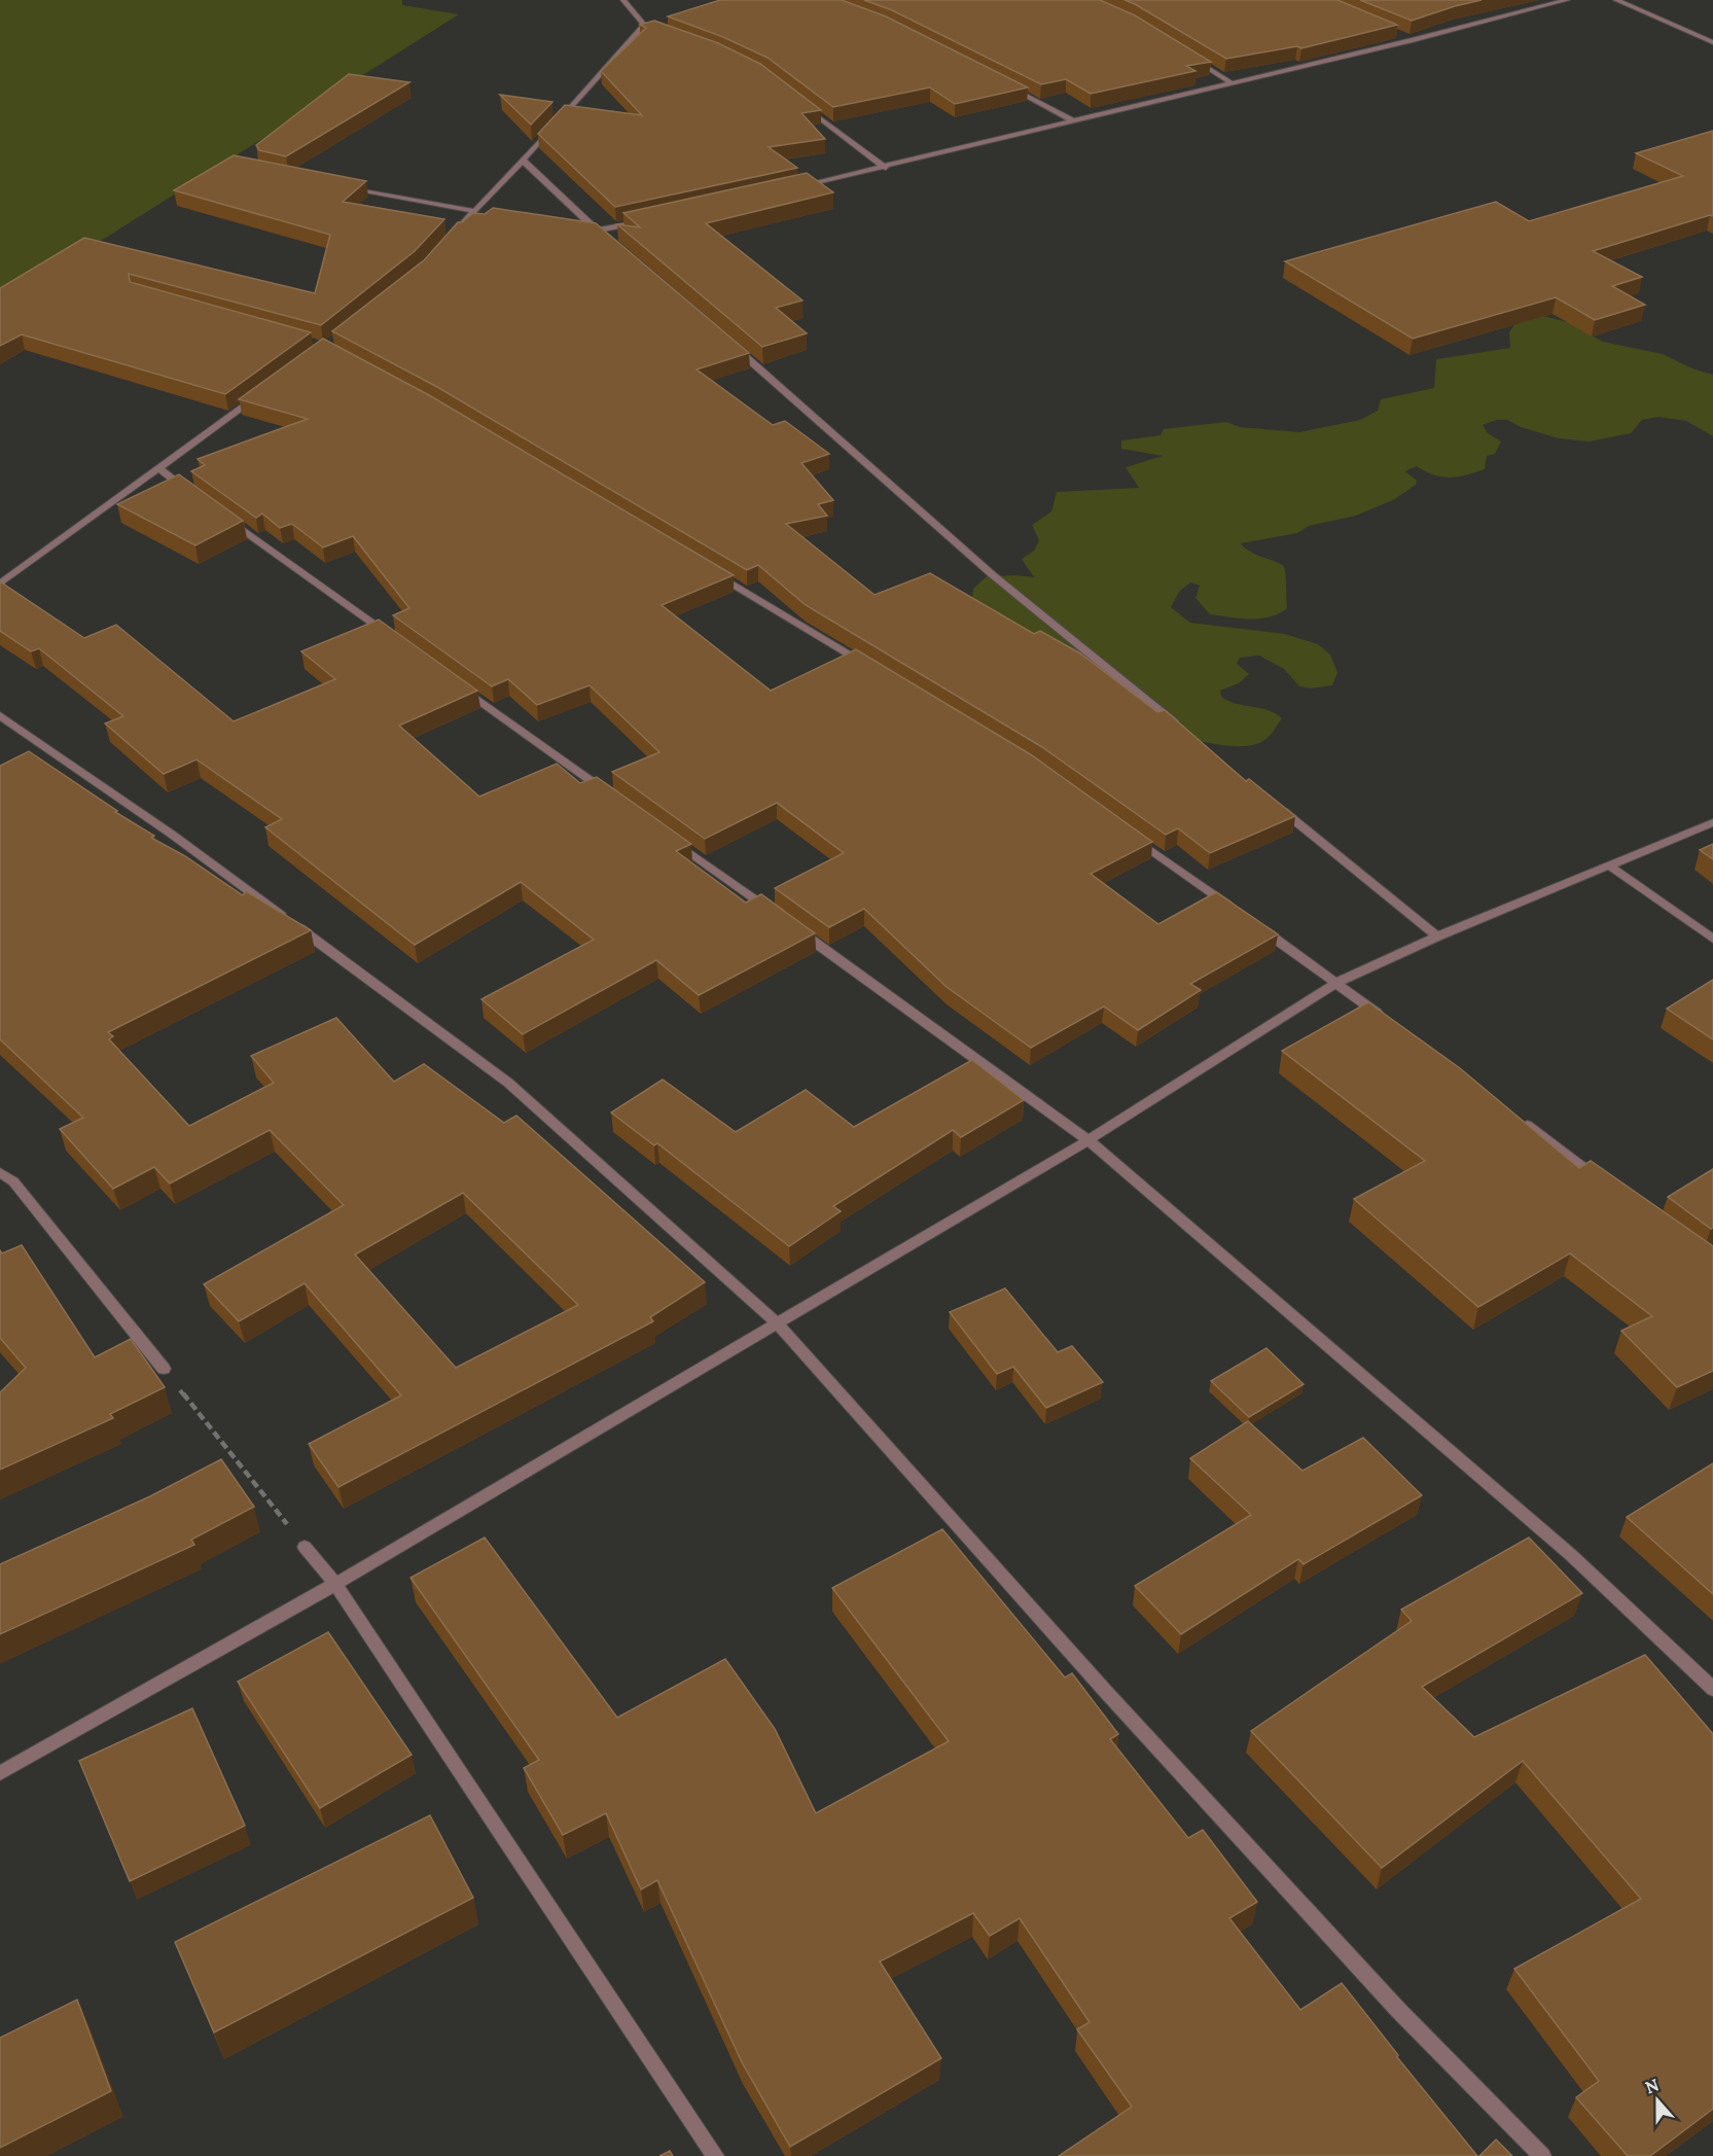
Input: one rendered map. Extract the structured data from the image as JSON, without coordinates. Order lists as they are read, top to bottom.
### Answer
{
  "north": "top"
}
